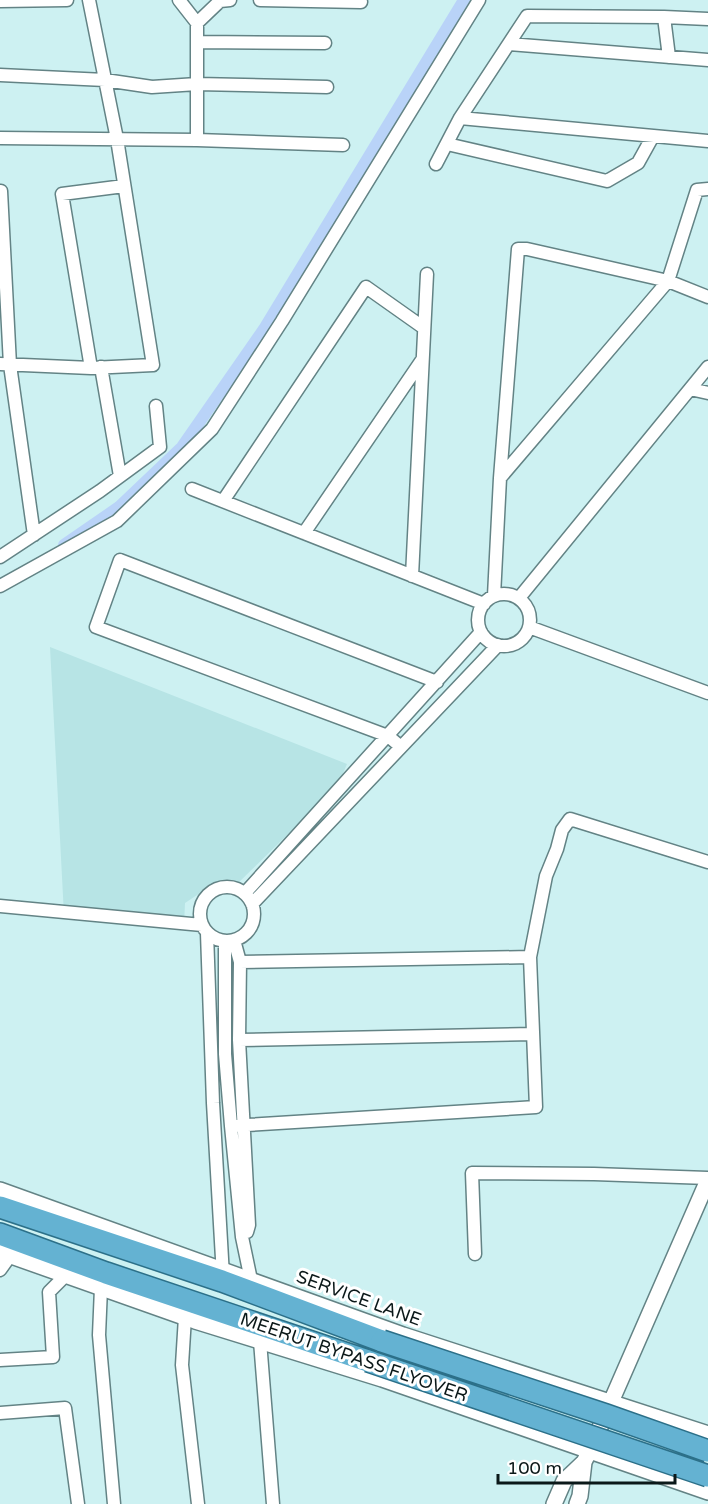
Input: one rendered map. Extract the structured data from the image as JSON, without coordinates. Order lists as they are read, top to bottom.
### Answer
{
  "streets": {
    "highway": ["MEERUT BYPASS FLYOVER"],
    "street": ["SERVICE LANE"]
  },
  "crossings": [
    ["SERVICE LANE", "MEERUT BYPASS FLYOVER"]
  ],
  "scale_bar": "100 m"
}
